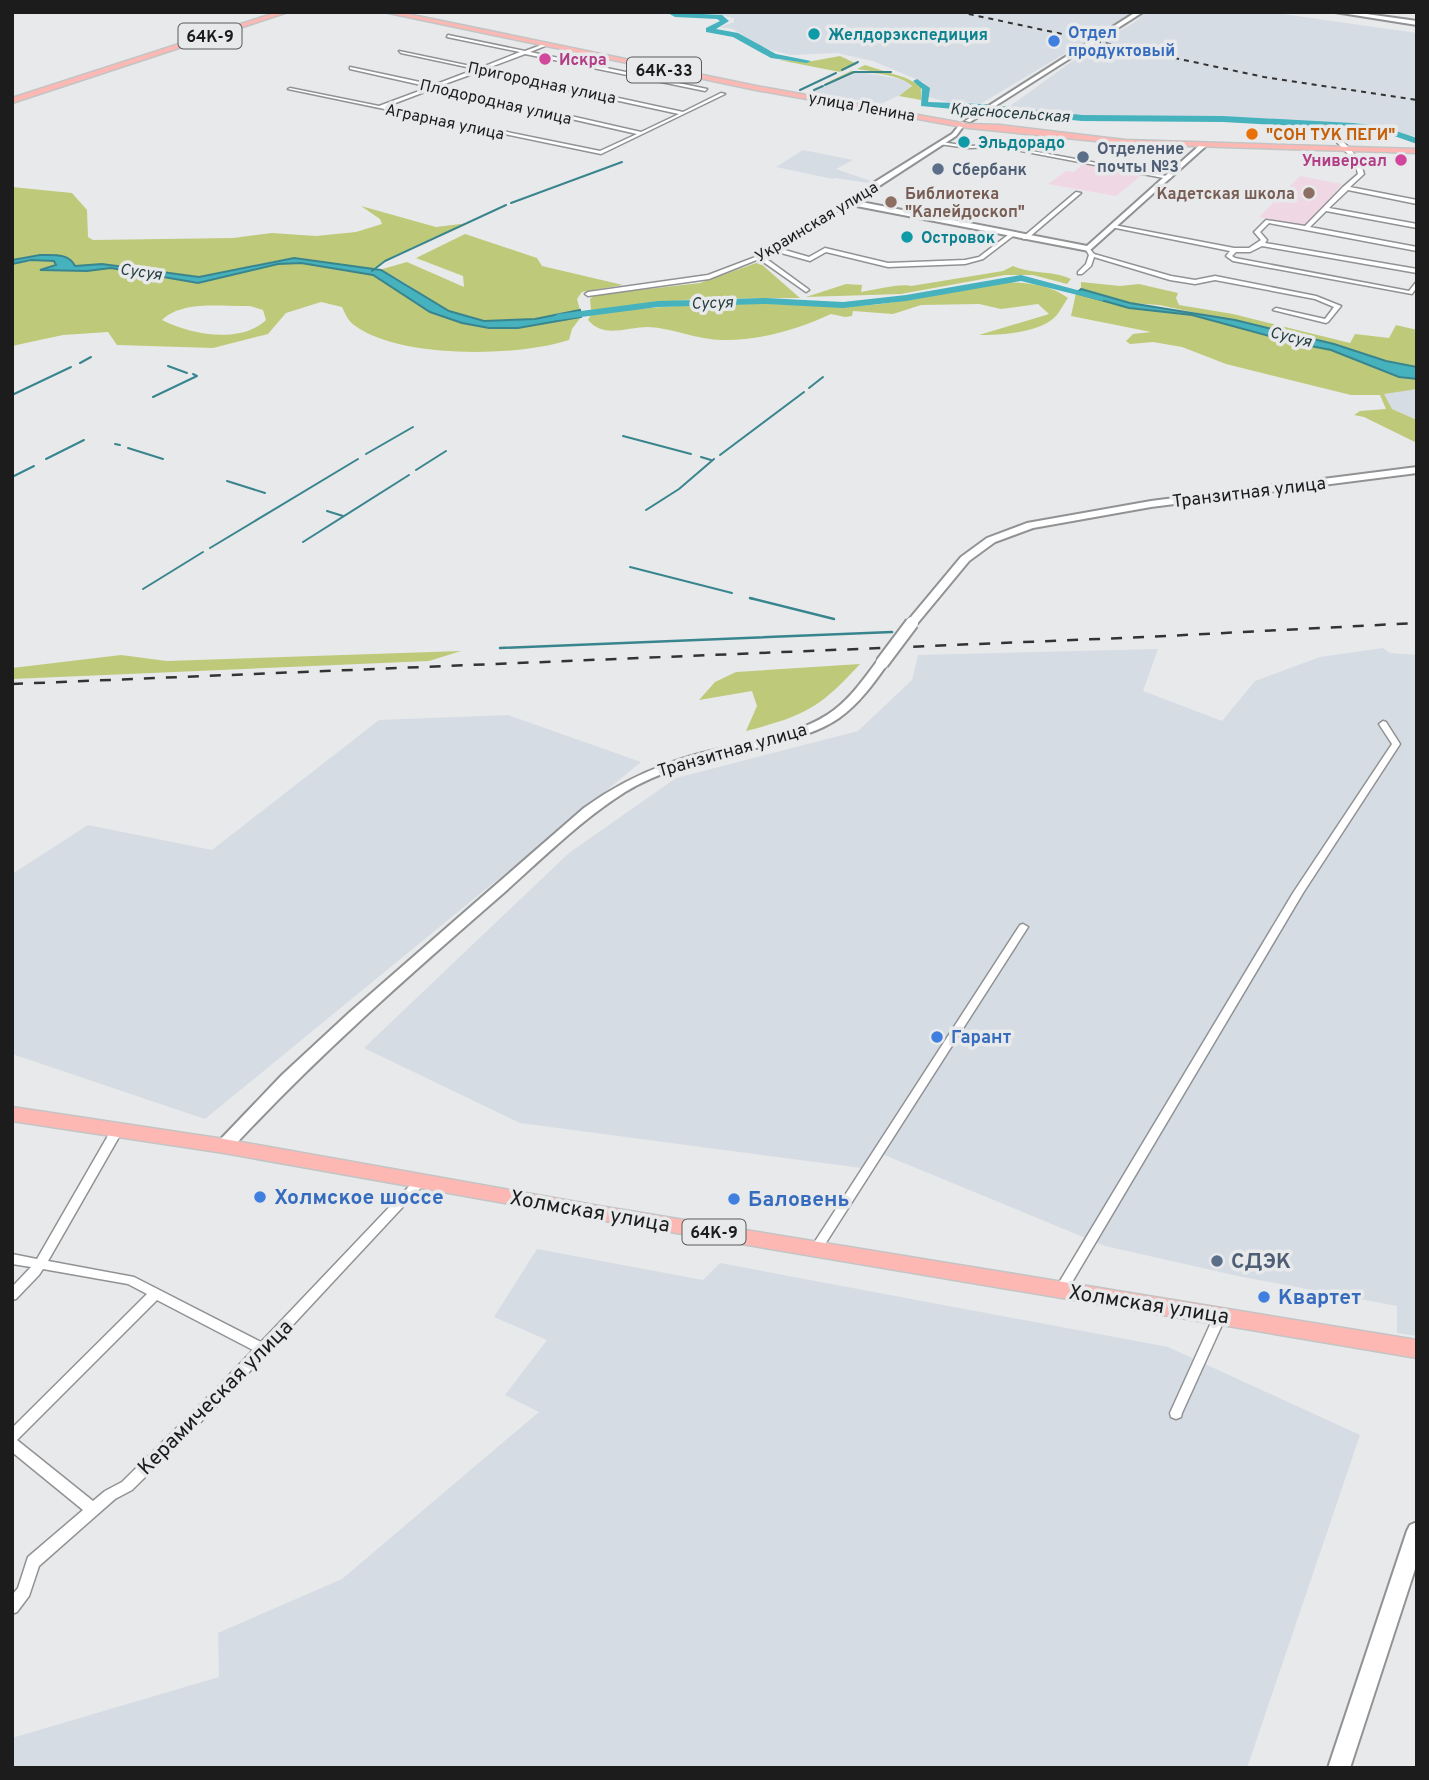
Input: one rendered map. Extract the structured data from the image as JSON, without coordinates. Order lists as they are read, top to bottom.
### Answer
{
  "streets": {
    "main road": [
      "64К-9",
      "64К-33",
      "улица Ленина",
      "Украинская улица",
      "Транзитная улица",
      "Холмская улица"
    ],
    "street": [
      "Пригородная улица",
      "Плодородная улица",
      "Аграрная улица",
      "Керамическая улица"
    ]
  },
  "crossings": [
    ["64К-33", "улица Ленина"],
    ["Плодородная улица", "Аграрная улица"],
    ["улица Ленина", "Украинская улица"],
    ["Транзитная улица", "Холмская улица"],
    ["Холмская улица", "Керамическая улица"]
  ],
  "water": ["Красносельская", "Сусуя"],
  "places": [
    "Желдорэкспедиция",
    "Отдел продуктовый",
    "Искра",
    "\"СОН ТУК ПЕГИ\"",
    "Эльдорадо",
    "Отделение почты №3",
    "Универсал",
    "Сбербанк",
    "Кадетская школа",
    "Библиотека \"Калейдоскоп\"",
    "Островок",
    "Гарант",
    "Холмское шоссе",
    "Баловень",
    "СДЭК",
    "Квартет"
  ]
}
